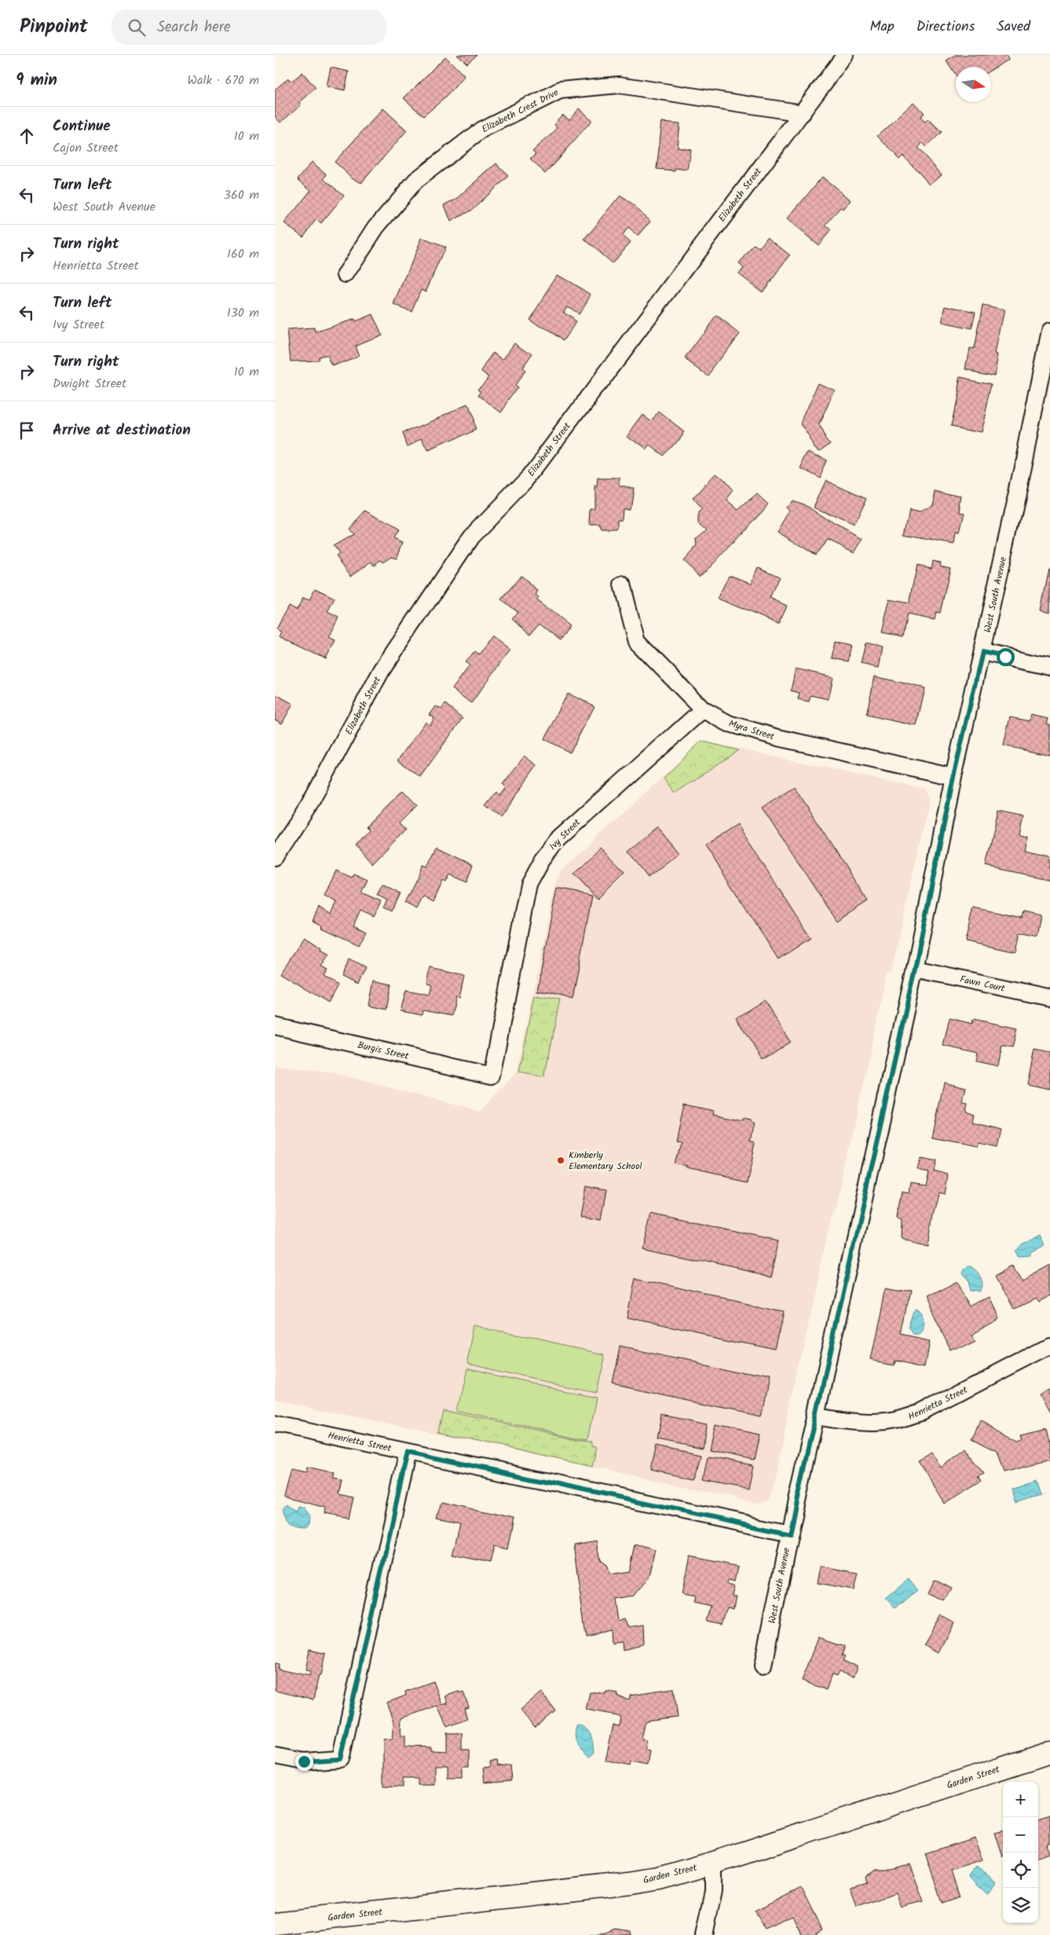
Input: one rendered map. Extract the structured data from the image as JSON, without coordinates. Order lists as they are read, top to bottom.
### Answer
{
  "streets": {
    "street": [
      "Elizabeth Crest Drive",
      "Elizabeth Street",
      "West South Avenue",
      "Myra Street",
      "Ivy Street",
      "Fawn Court",
      "Burgis Street",
      "Henrietta Street",
      "Garden Street"
    ]
  },
  "crossings": [
    ["Elizabeth Crest Drive", "Elizabeth Street"],
    ["West South Avenue", "Myra Street"],
    ["West South Avenue", "Fawn Court"],
    ["West South Avenue", "Henrietta Street"],
    ["Myra Street", "Ivy Street"],
    ["Ivy Street", "Burgis Street"]
  ],
  "places": ["Kimberly Elementary School"],
  "north": "right",
  "page": {
    "header": "Pinpoint",
    "search": "Search here",
    "nav": ["Map", "Directions", "Saved"],
    "heading": ["9 min", "Walk · 670 m"],
    "list": [
      ["Continue", "Cajon Street", "10 m"],
      ["Turn left", "West South Avenue", "360 m"],
      ["Turn right", "Henrietta Street", "160 m"],
      ["Turn left", "Ivy Street", "130 m"],
      ["Turn right", "Dwight Street", "10 m"],
      "Arrive at destination"
    ],
    "map_buttons": ["+", "−"]
  }
}
